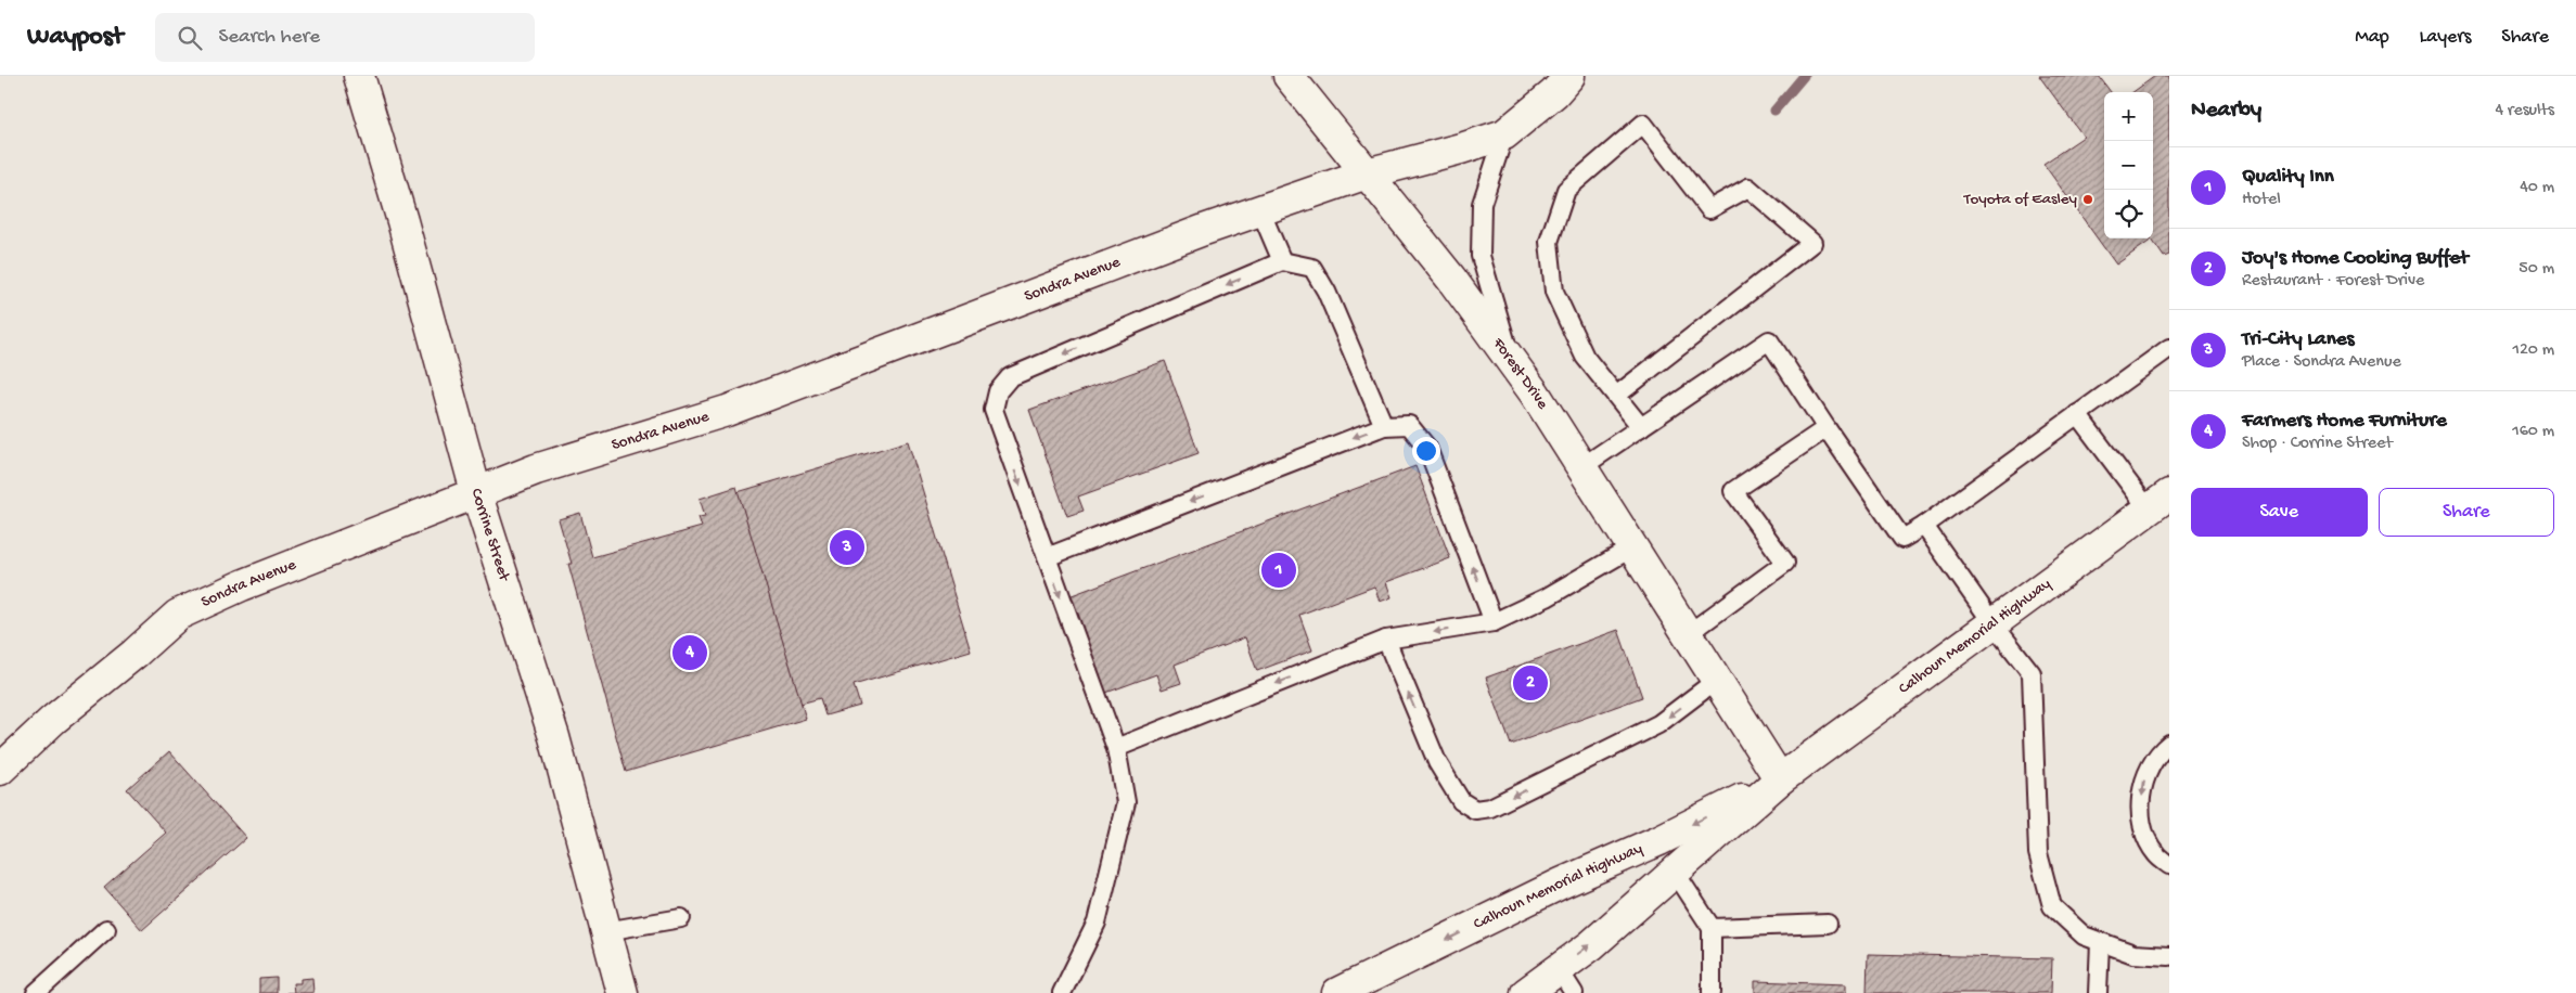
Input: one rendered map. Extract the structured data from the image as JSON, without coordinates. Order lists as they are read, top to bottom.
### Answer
{
  "streets": {
    "main road": [
      "Sondra Avenue",
      "Forest Drive",
      "Corrine Street",
      "Calhoun Memorial Highway"
    ]
  },
  "crossings": [
    ["Sondra Avenue", "Forest Drive"],
    ["Sondra Avenue", "Corrine Street"],
    ["Forest Drive", "Calhoun Memorial Highway"]
  ],
  "places": ["Toyota of Easley"],
  "page": {
    "header": "Waypost",
    "search": "Search here",
    "nav": ["Map", "Layers", "Share"],
    "heading": ["Nearby", "4 results"],
    "map_buttons": ["+", "−"],
    "list": [
      {
        "mark": "1",
        "name": "Quality Inn",
        "note": "Hotel",
        "value": "40 m"
      },
      {
        "mark": "2",
        "name": "Joy's Home Cooking Buffet",
        "note": "Restaurant · Forest Drive",
        "value": "50 m"
      },
      {
        "mark": "3",
        "name": "Tri-City Lanes",
        "note": "Place · Sondra Avenue",
        "value": "120 m"
      },
      {
        "mark": "4",
        "name": "Farmers Home Furniture",
        "note": "Shop · Corrine Street",
        "value": "160 m"
      }
    ],
    "buttons": ["Save", "Share"],
    "pins": [
      "3",
      "1",
      "4",
      "2"
    ]
  }
}
